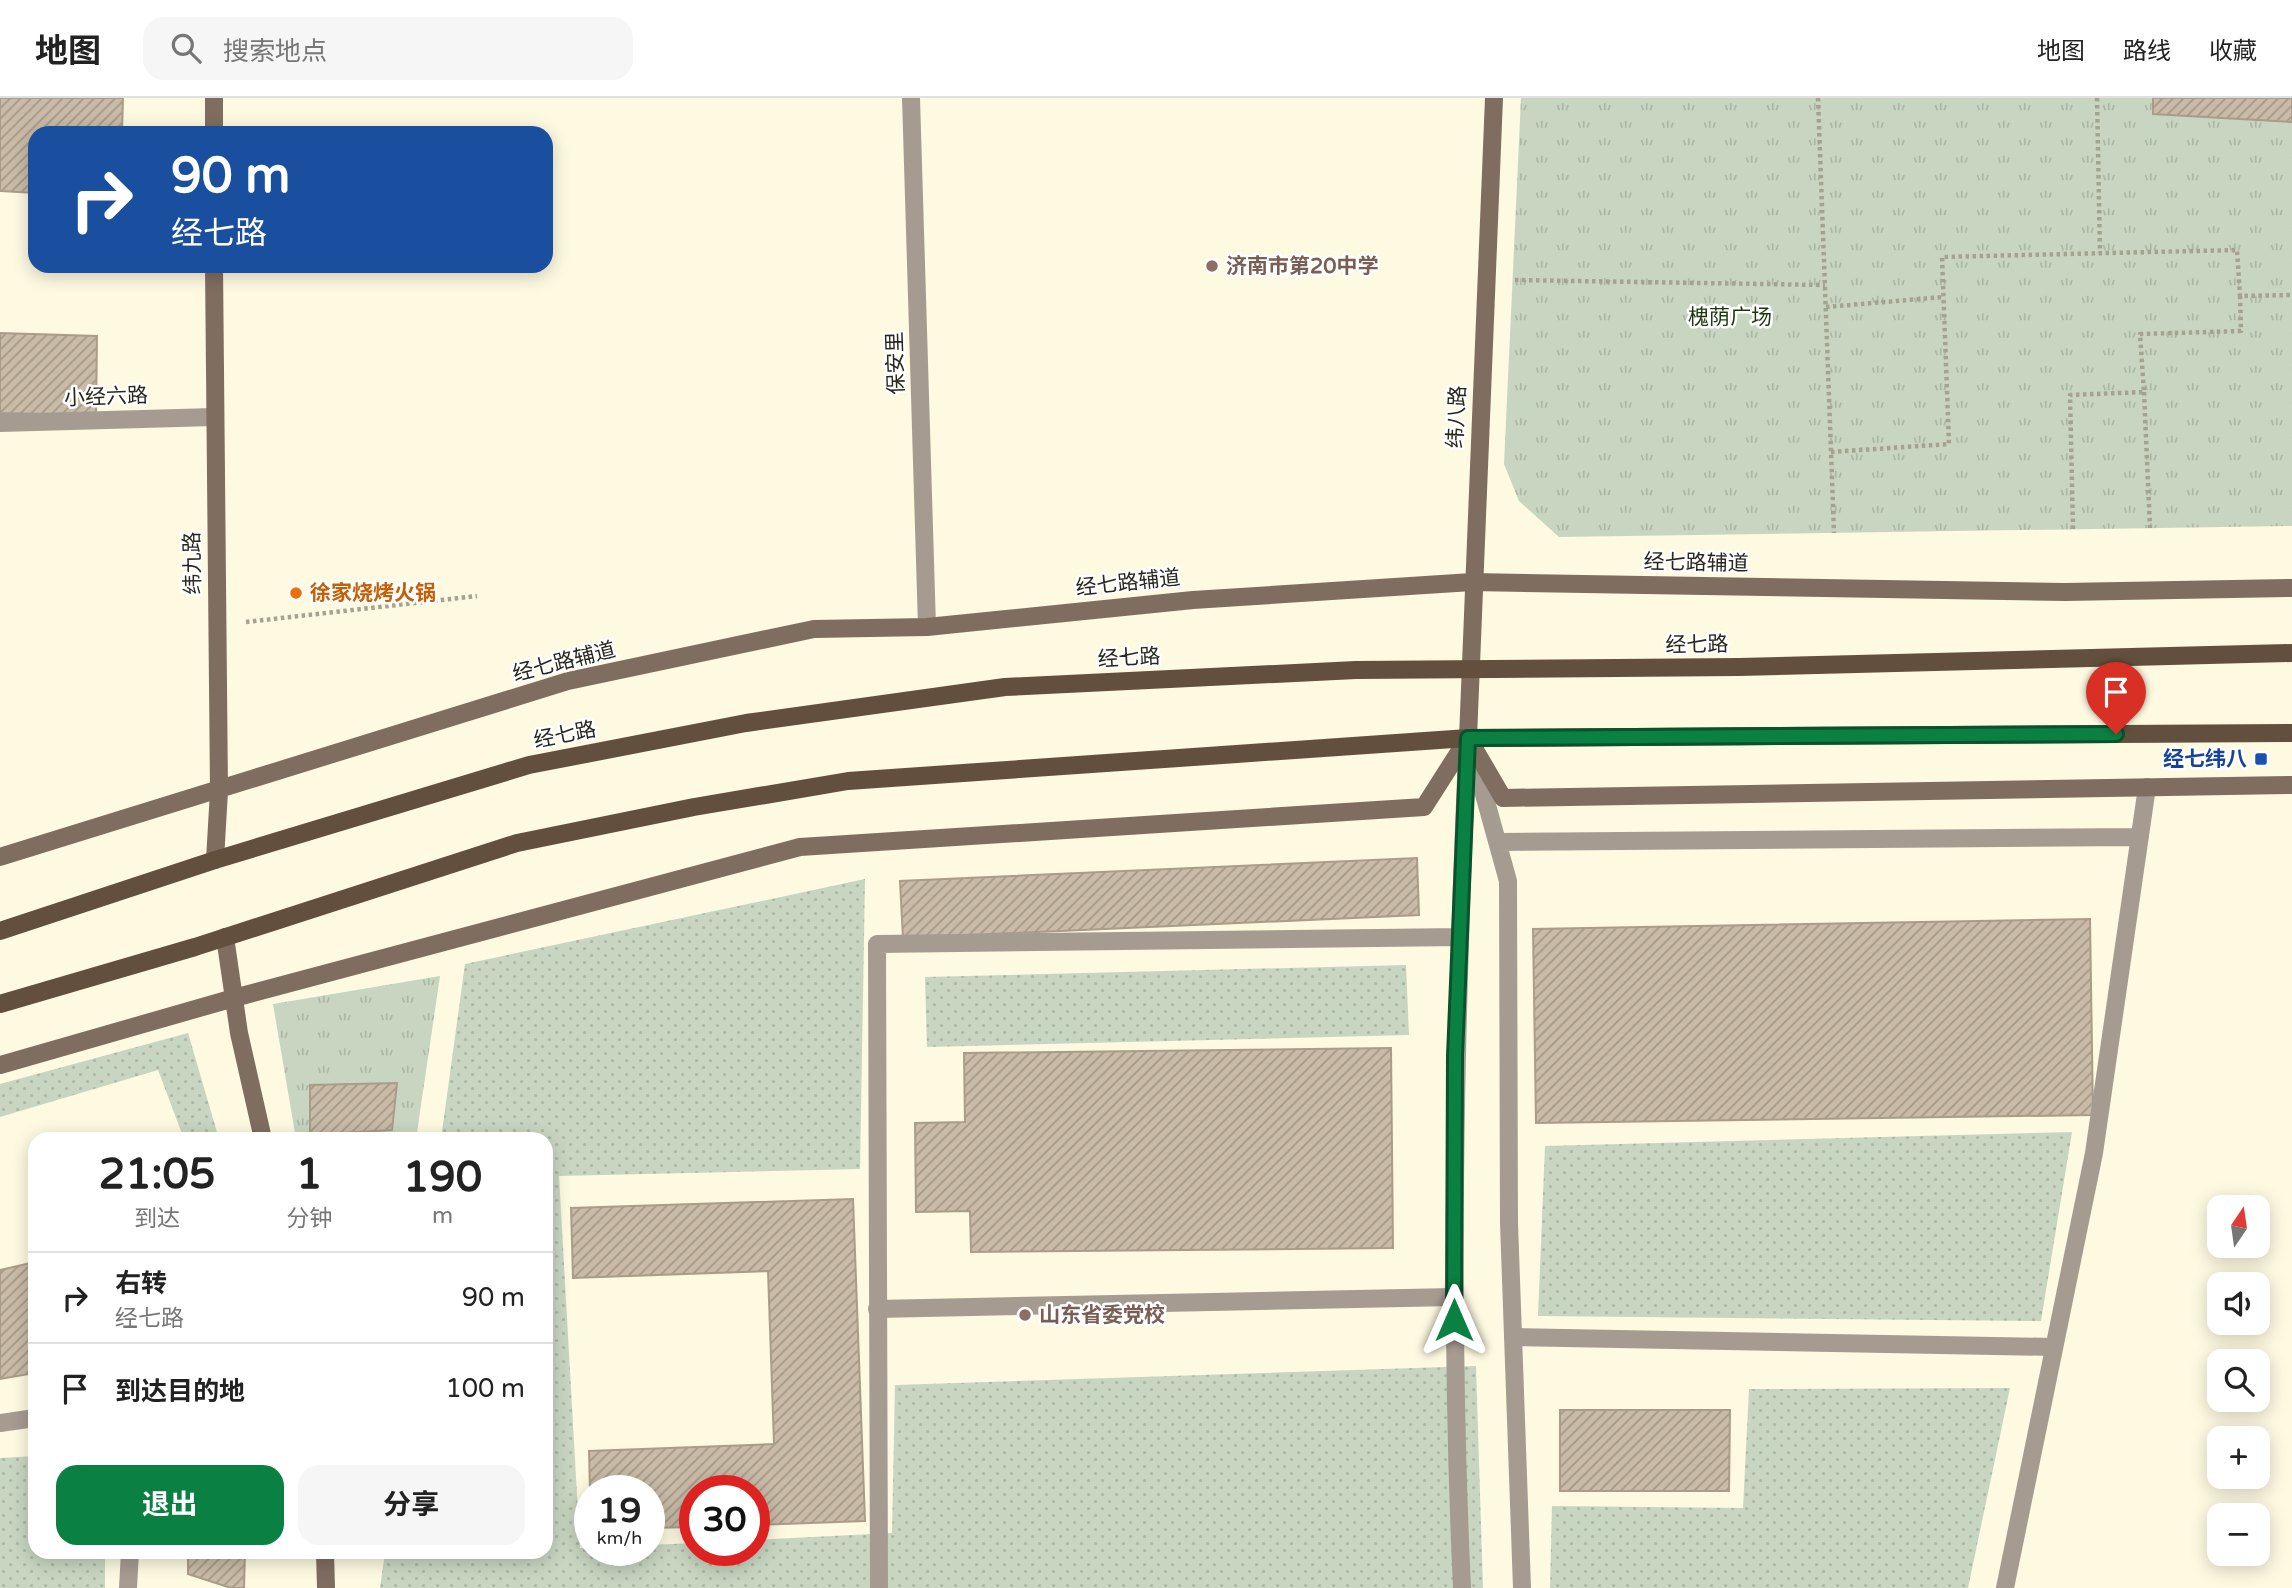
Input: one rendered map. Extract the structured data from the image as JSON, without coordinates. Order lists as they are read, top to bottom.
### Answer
{
  "streets": {
    "main road": ["经七路"],
    "street": [
      "保安里",
      "小经六路",
      "纬八路",
      "纬九路",
      "经七路辅道"
    ]
  },
  "crossings": [
    ["保安里", "经七路辅道"],
    ["小经六路", "纬九路"],
    ["纬八路", "经七路辅道"],
    ["纬八路", "经七路"],
    ["纬九路", "经七路辅道"],
    ["纬九路", "经七路"]
  ],
  "parks": ["槐荫广场"],
  "places": {
    "other": ["济南市第20中学", "徐家烧烤火锅", "山东省委党校"],
    "transit": ["经七纬八"]
  },
  "north": "top",
  "page": {
    "header": "地图",
    "search": "搜索地点",
    "nav": ["地图", "路线", "收藏"],
    "turn": ["90 m", "经七路"],
    "eta": [
      "21:05",
      "到达",
      "1",
      "分钟",
      "190",
      "m"
    ],
    "map_buttons": ["+", "−"],
    "list": [
      {
        "name": "右转",
        "note": "经七路",
        "value": "90 m"
      },
      {
        "name": "到达目的地",
        "value": "100 m"
      }
    ],
    "buttons": ["退出", "分享"],
    "speed": "19 km/h",
    "limit": "30"
  }
}
